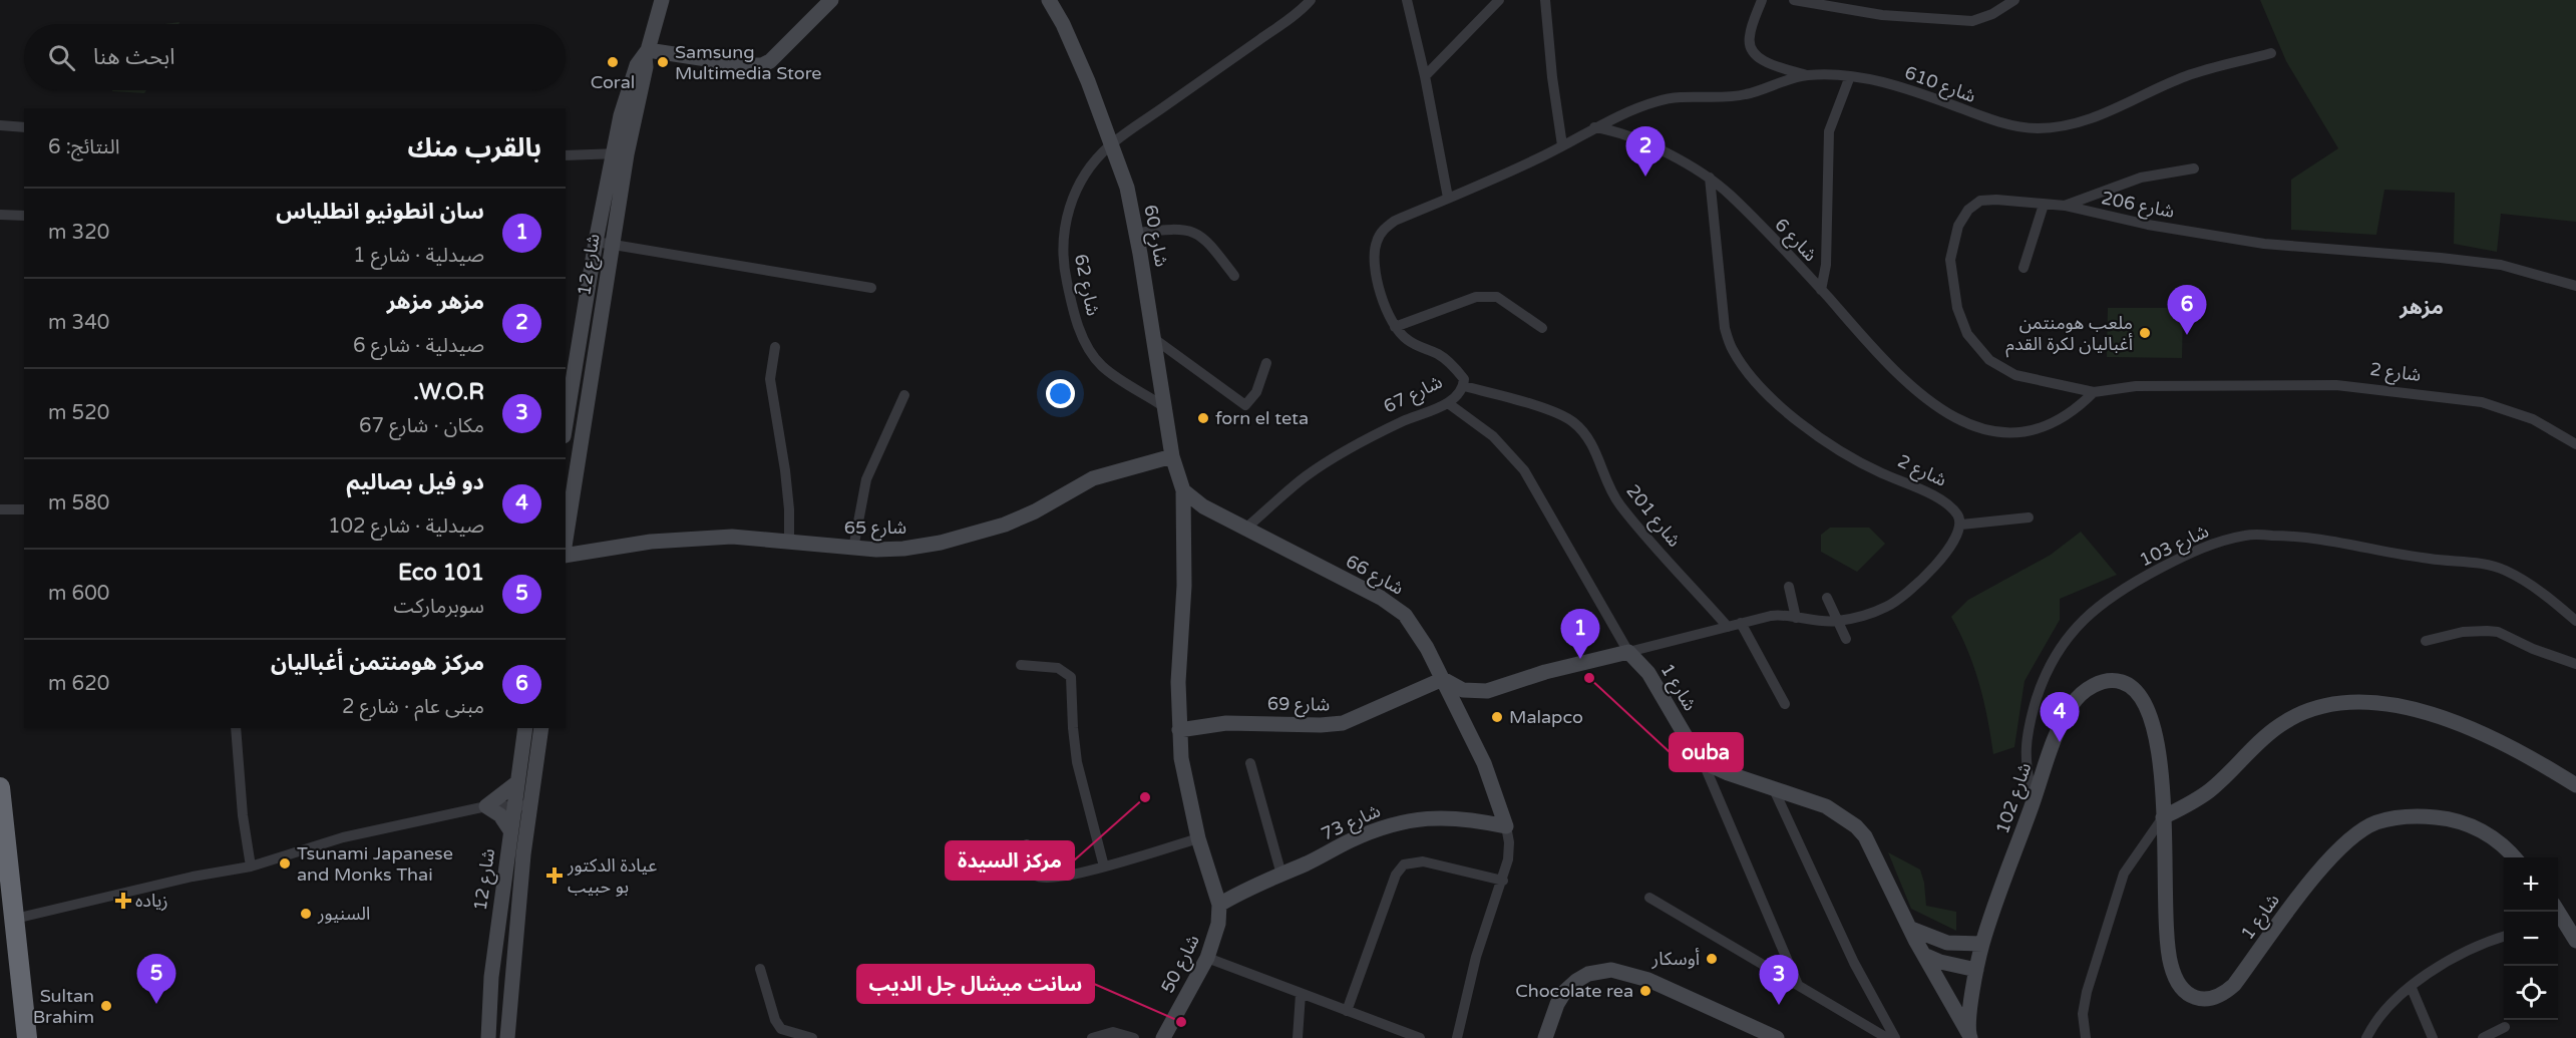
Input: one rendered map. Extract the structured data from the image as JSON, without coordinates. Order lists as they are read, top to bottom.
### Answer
{
  "streets": {
    "street": [
      "شارع 610",
      "شارع 206",
      "شارع 60",
      "شارع 6",
      "شارع 12",
      "شارع 62",
      "شارع 2",
      "شارع 67",
      "شارع 201",
      "شارع 65",
      "شارع 103",
      "شارع 66",
      "شارع 1",
      "شارع 69",
      "شارع 102",
      "شارع 73",
      "شارع 50"
    ]
  },
  "crossings": [
    ["شارع 610", "شارع 6"],
    ["شارع 206", "شارع 6"],
    ["شارع 206", "شارع 2"],
    ["شارع 60", "شارع 62"],
    ["شارع 60", "شارع 65"],
    ["شارع 60", "شارع 66"],
    ["شارع 6", "شارع 2"],
    ["شارع 67", "شارع 201"],
    ["شارع 67", "شارع 66"],
    ["شارع 103", "شارع 102"],
    ["شارع 66", "شارع 69"],
    ["شارع 66", "شارع 73"],
    ["شارع 1", "شارع 102"],
    ["شارع 73", "شارع 50"]
  ],
  "districts": ["مزهر"],
  "places": {
    "other": [
      "Coral",
      "Samsung Multimedia Store",
      "ملعب هومنتمن أغباليان لكرة القدم",
      "forn el teta",
      "ouba",
      "Malapco",
      "مركز السيدة",
      "Tsunami Japanese and Monks Thai",
      "السنيور",
      "أوسكار",
      "Chocolate rea",
      "Sultan Brahim",
      "سانت ميشال جل الديب"
    ],
    "health": ["عيادة الدكتور بو حبيب", "زياده"]
  },
  "page": {
    "search": "ابحث هنا",
    "heading": ["بالقرب منك", "النتائج: 6"],
    "pins": [
      "2",
      "6",
      "1",
      "4",
      "5",
      "3"
    ],
    "list": [
      {
        "mark": "1",
        "name": "سان انطونيو انطلياس",
        "note": "صيدلية · شارع 1",
        "value": "320 m"
      },
      {
        "mark": "2",
        "name": "مزهر مزهر",
        "note": "صيدلية · شارع 6",
        "value": "340 m"
      },
      {
        "mark": "3",
        "name": "W.O.R.",
        "note": "مكان · شارع 67",
        "value": "520 m"
      },
      {
        "mark": "4",
        "name": "دو فيل بصاليم",
        "note": "صيدلية · شارع 102",
        "value": "580 m"
      },
      {
        "mark": "5",
        "name": "Eco 101",
        "note": "سوبرماركت",
        "value": "600 m"
      },
      {
        "mark": "6",
        "name": "مركز هومنتمن أغباليان",
        "note": "مبنى عام · شارع 2",
        "value": "620 m"
      }
    ],
    "map_buttons": ["+", "−"]
  }
}
